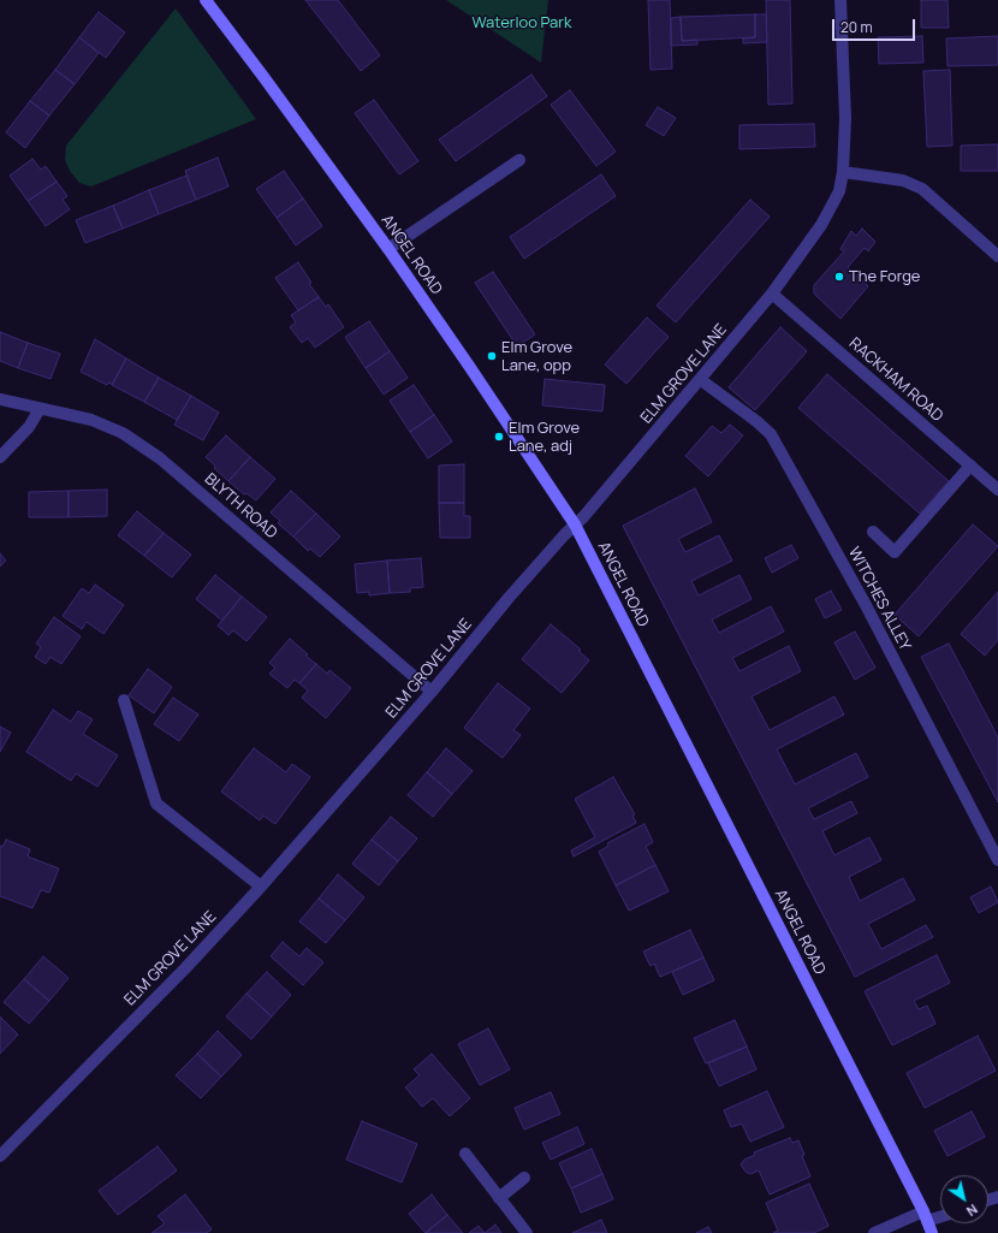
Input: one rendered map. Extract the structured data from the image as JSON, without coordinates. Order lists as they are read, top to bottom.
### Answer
{
  "streets": {
    "street": [
      "ANGEL ROAD",
      "ELM GROVE LANE",
      "RACKHAM ROAD",
      "BLYTH ROAD",
      "WITCHES ALLEY"
    ]
  },
  "crossings": [
    ["ANGEL ROAD", "ELM GROVE LANE"],
    ["ELM GROVE LANE", "RACKHAM ROAD"],
    ["ELM GROVE LANE", "BLYTH ROAD"],
    ["ELM GROVE LANE", "WITCHES ALLEY"]
  ],
  "parks": ["Waterloo Park"],
  "places": ["The Forge", "Elm Grove Lane, opp", "Elm Grove Lane, adj"],
  "scale_bar": "20 m",
  "north": "bottom right"
}
